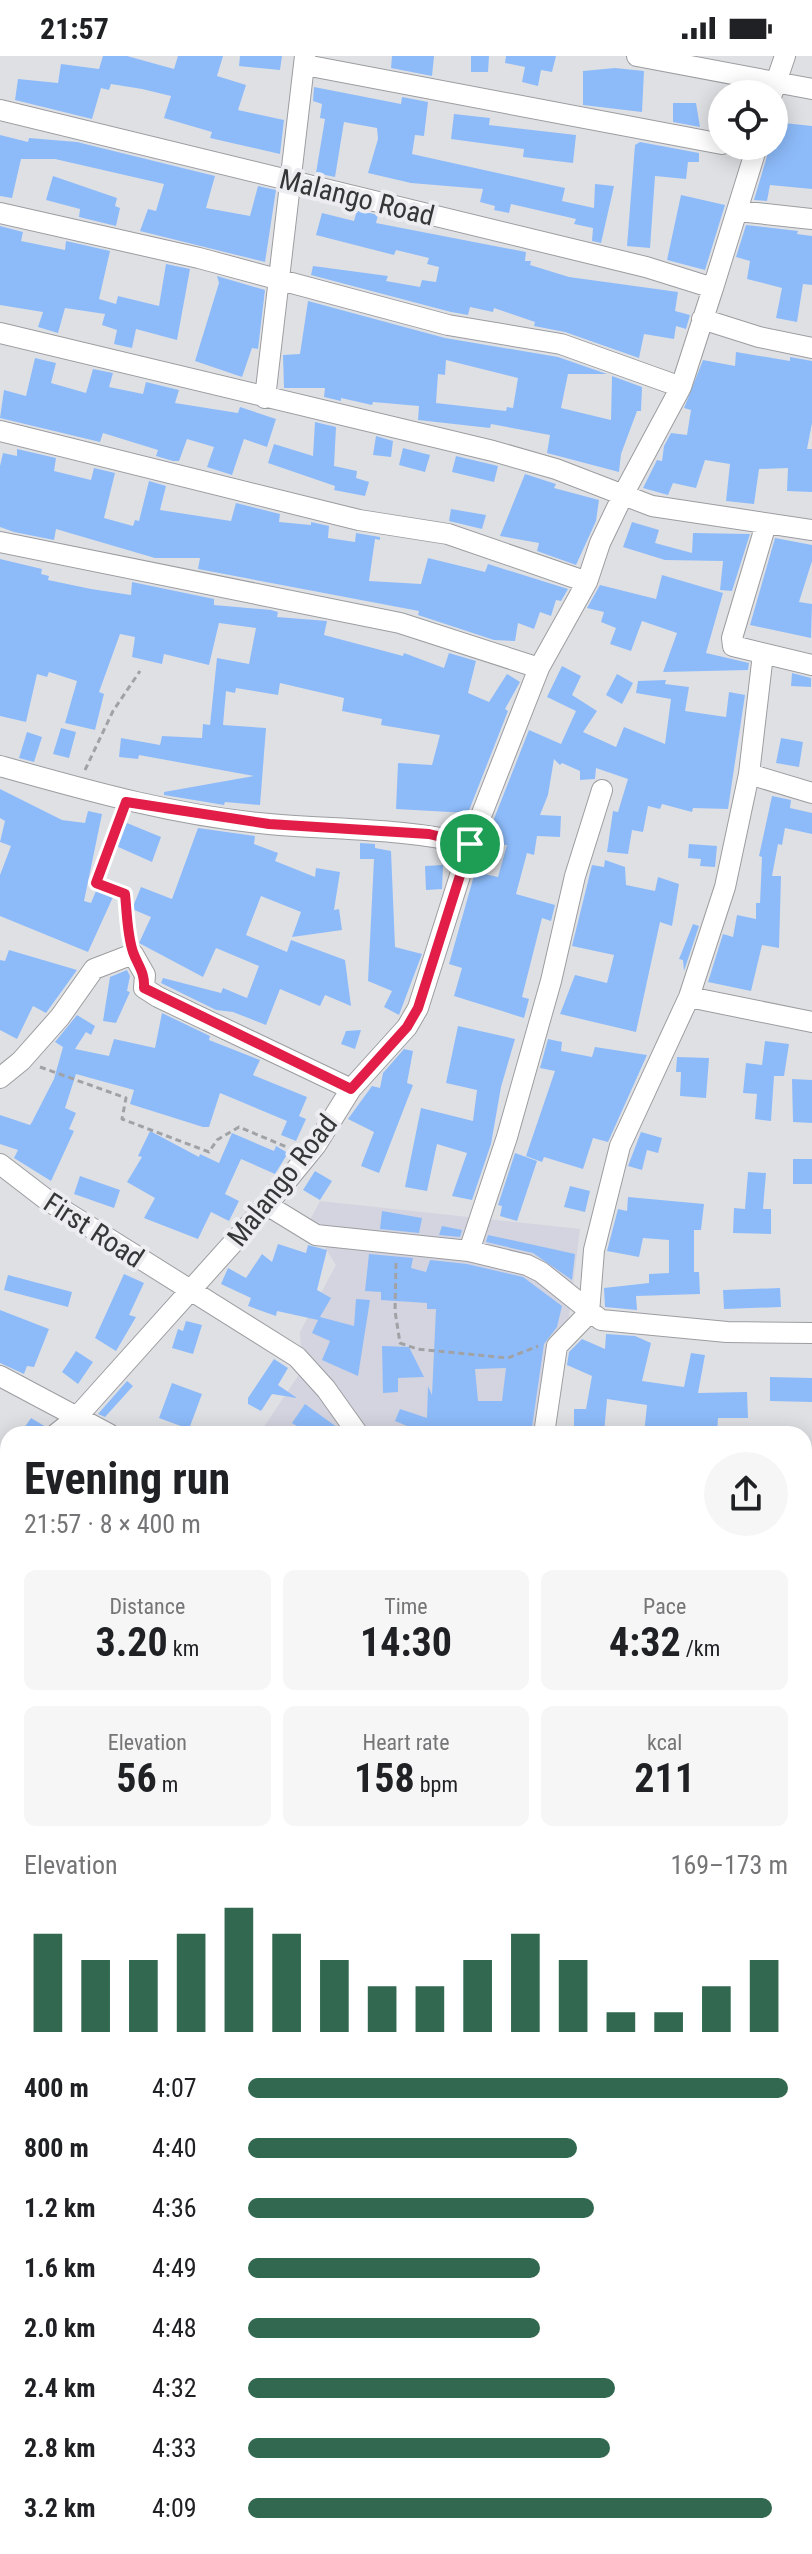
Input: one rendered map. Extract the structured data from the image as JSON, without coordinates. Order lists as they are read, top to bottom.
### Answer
{
  "streets": {
    "street": ["Malango Road", "First Road"]
  },
  "crossings": [
    ["Malango Road", "First Road"]
  ],
  "page": {
    "status": "21:57",
    "heading": ["Evening run", "21:57 · 8 × 400 m"],
    "stats": [
      ["Distance", "3.20 km"],
      ["Time", "14:30"],
      ["Pace", "4:32 /km"],
      ["Elevation", "56 m"],
      ["Heart rate", "158 bpm"],
      ["kcal", "211"]
    ],
    "chart": ["Elevation", "169–173 m"],
    "list": [
      {
        "name": "400 m",
        "note": "4:07"
      },
      {
        "name": "800 m",
        "note": "4:40"
      },
      {
        "name": "1.2 km",
        "note": "4:36"
      },
      {
        "name": "1.6 km",
        "note": "4:49"
      },
      {
        "name": "2.0 km",
        "note": "4:48"
      },
      {
        "name": "2.4 km",
        "note": "4:32"
      },
      {
        "name": "2.8 km",
        "note": "4:33"
      },
      {
        "name": "3.2 km",
        "note": "4:09"
      }
    ]
  }
}
